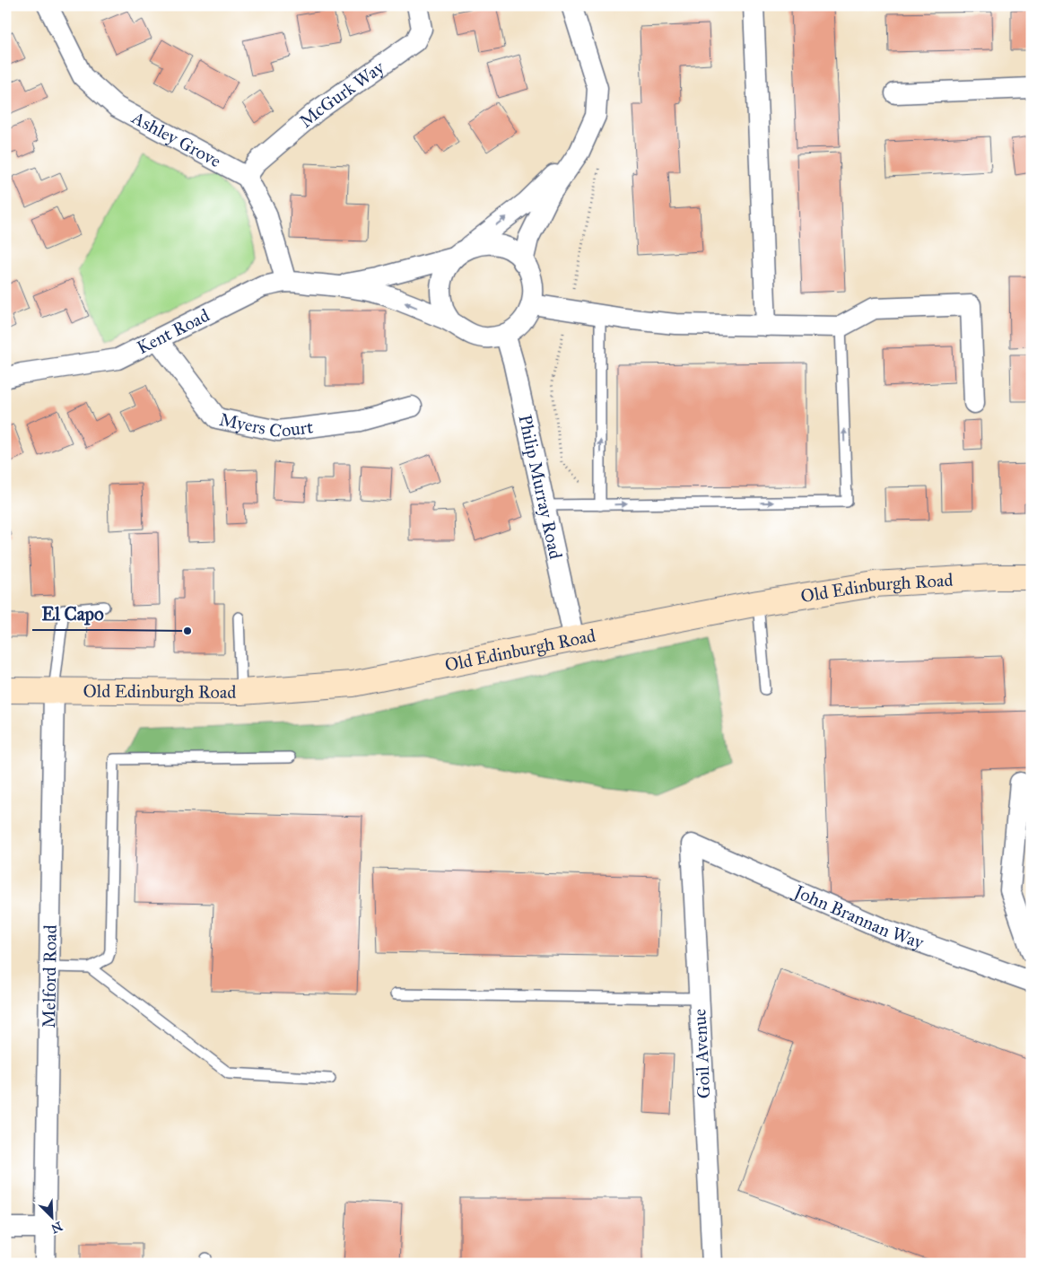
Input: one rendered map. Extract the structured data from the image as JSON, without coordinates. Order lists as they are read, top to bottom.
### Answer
{
  "streets": {
    "main road": ["Old Edinburgh Road"],
    "street": [
      "McGurk Way",
      "Ashley Grove",
      "Kent Road",
      "Myers Court",
      "Philip Murray Road",
      "John Brannan Way",
      "Melford Road",
      "Goil Avenue"
    ]
  },
  "crossings": [
    ["McGurk Way", "Ashley Grove"],
    ["Kent Road", "Myers Court"],
    ["Kent Road", "Philip Murray Road"],
    ["Philip Murray Road", "Old Edinburgh Road"],
    ["Old Edinburgh Road", "Melford Road"],
    ["John Brannan Way", "Goil Avenue"]
  ],
  "places": ["El Capo"],
  "north": "bottom right"
}
